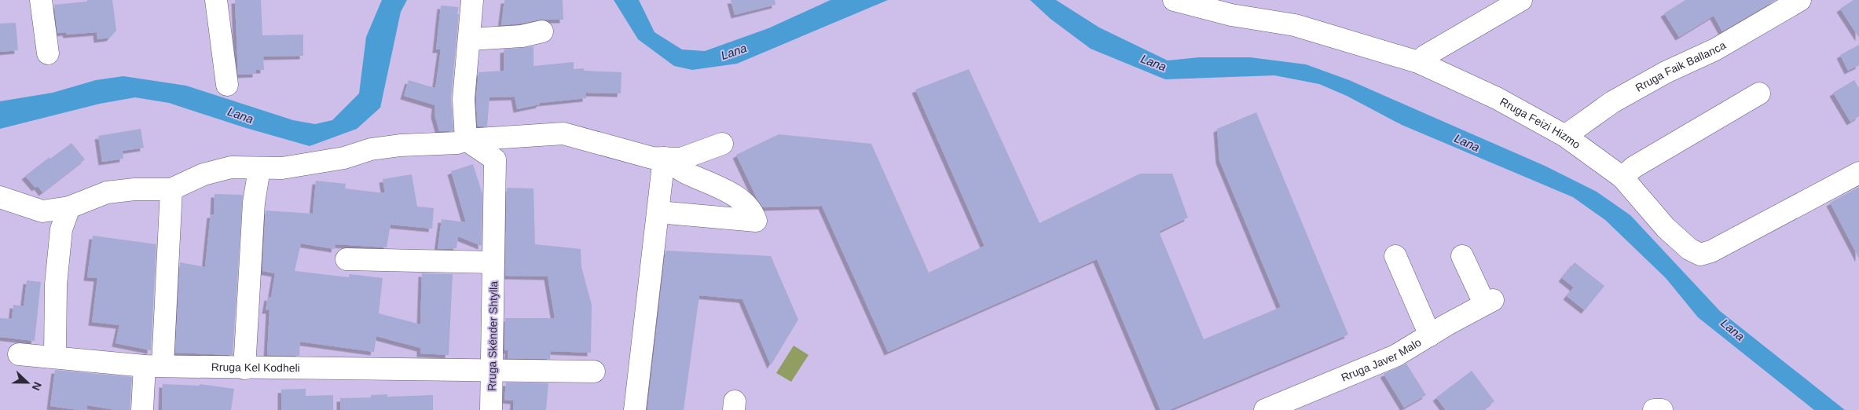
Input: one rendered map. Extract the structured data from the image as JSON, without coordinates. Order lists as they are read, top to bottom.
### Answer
{
  "streets": {
    "street": [
      "Rruga Faik Ballanca",
      "Rruga Feizi Hizmo",
      "Rruga Skënder Shtylla",
      "Rruga Javer Malo",
      "Rruga Kel Kodheli"
    ]
  },
  "crossings": [
    ["Rruga Faik Ballanca", "Rruga Feizi Hizmo"],
    ["Rruga Skënder Shtylla", "Rruga Kel Kodheli"]
  ],
  "water": ["Lana"],
  "north": "right"
}
